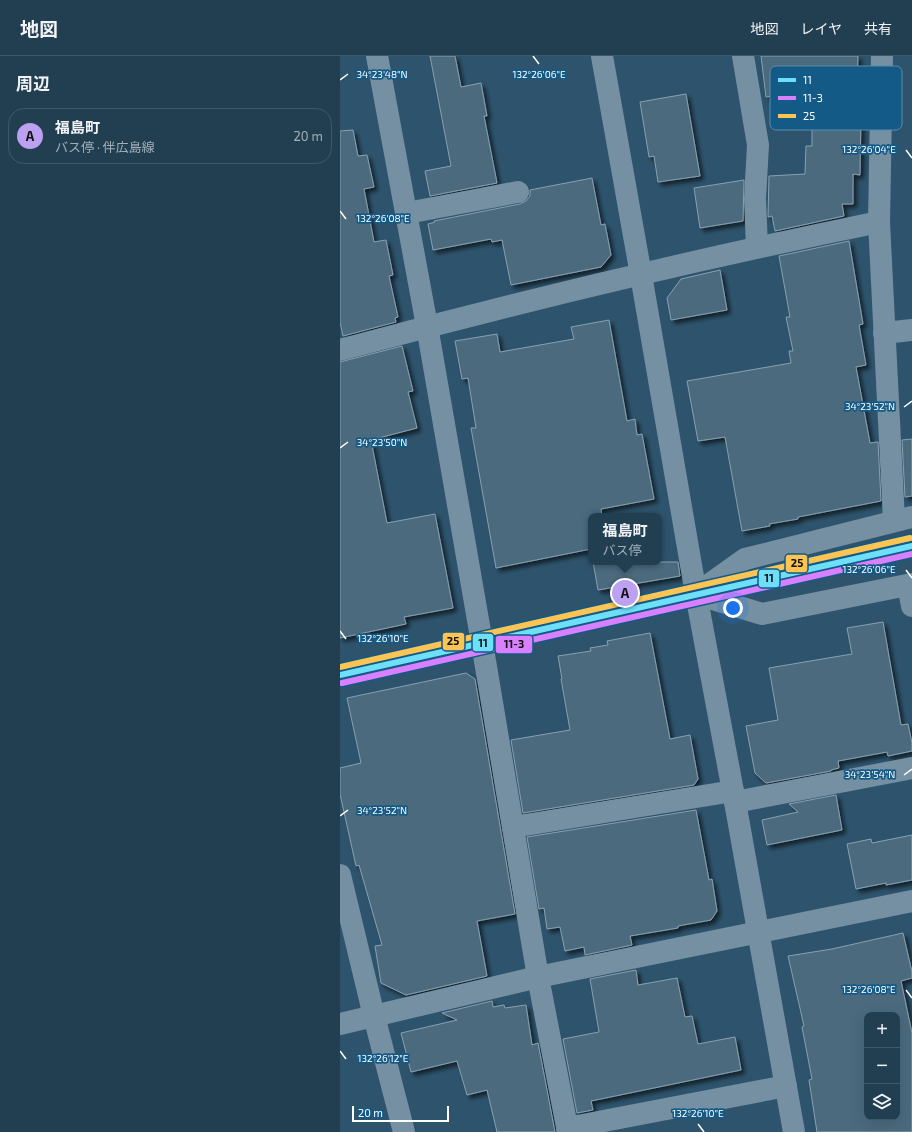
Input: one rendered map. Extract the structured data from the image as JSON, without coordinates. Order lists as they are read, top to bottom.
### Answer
{
  "lines": ["transit line 25", "transit line 11", "transit line 11-3"],
  "legend": ["11", "11-3", "25"],
  "scale_bar": "20 m",
  "page": {
    "header": "地図",
    "nav": ["地図", "レイヤ", "共有"],
    "heading": "周辺",
    "list": [
      {
        "mark": "A",
        "name": "福島町",
        "note": "バス停 · 伴広島線",
        "value": "20 m"
      }
    ],
    "popup": ["福島町", "バス停"],
    "pins": "A",
    "map_buttons": ["+", "−"],
    "scale": "20 m"
  },
  "coordinates": [
    "132°26'06\"E",
    "34°23'48\"N",
    "132°26'04\"E",
    "132°26'08\"E",
    "34°23'52\"N",
    "34°23'50\"N",
    "132°26'10\"E",
    "34°23'54\"N",
    "132°26'12\"E"
  ]
}
